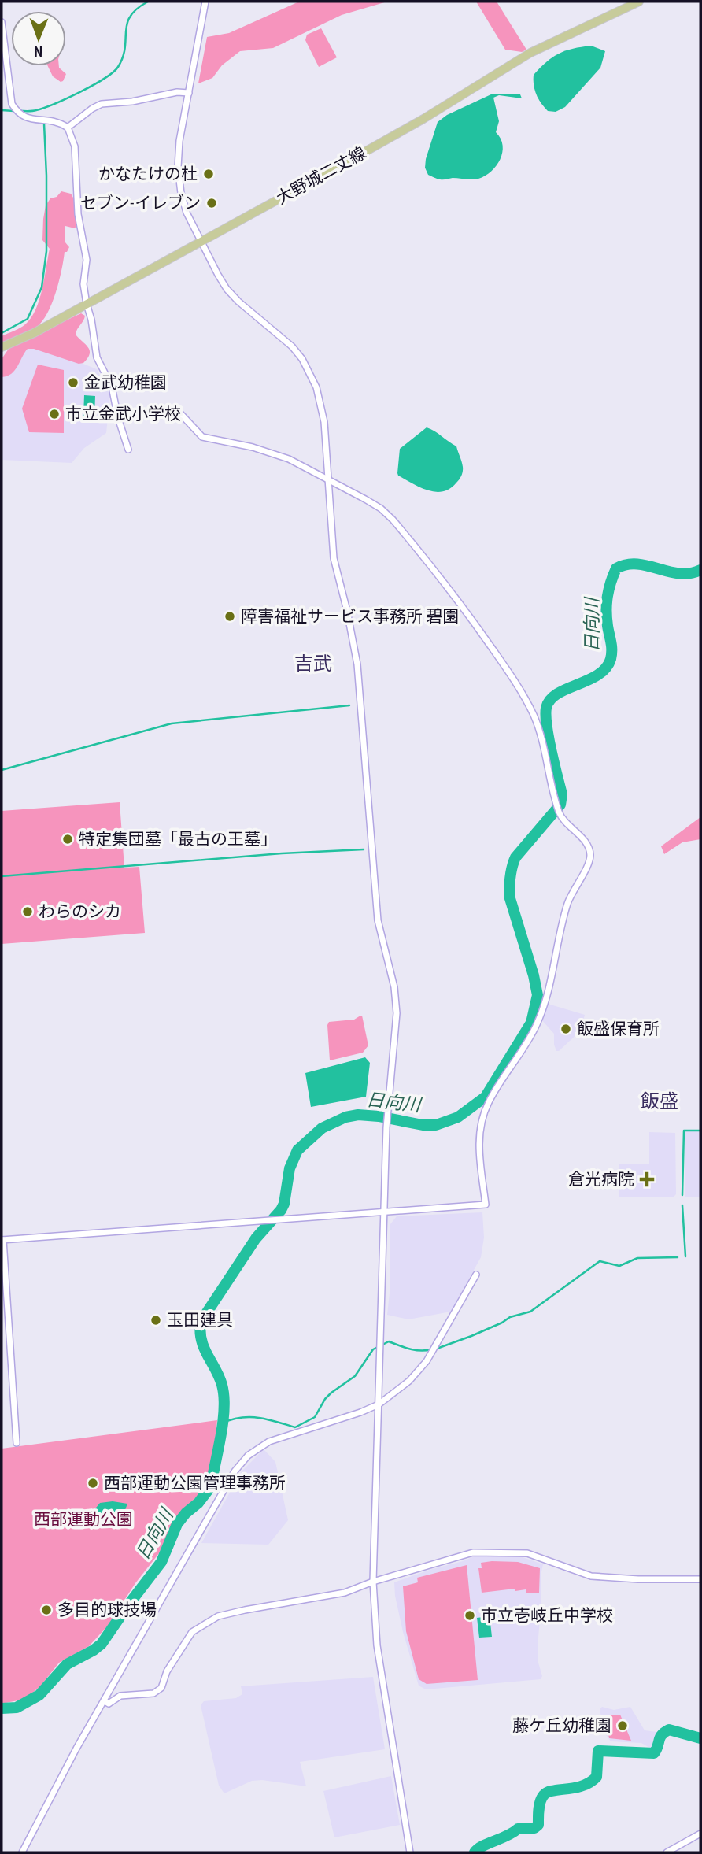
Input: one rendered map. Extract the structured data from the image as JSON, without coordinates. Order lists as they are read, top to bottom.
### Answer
{
  "streets": {
    "main road": ["大野城二丈線"]
  },
  "districts": ["吉武", "飯盛"],
  "water": ["日向川"],
  "parks": ["西部運動公園"],
  "places": {
    "other": [
      "かなたけの杜",
      "セブン-イレブン",
      "金武幼稚園",
      "市立金武小学校",
      "障害福祉サービス事務所 碧園",
      "特定集団墓「最古の王墓」",
      "わらのシカ",
      "飯盛保育所",
      "玉田建具",
      "西部運動公園管理事務所",
      "多目的球技場",
      "市立壱岐丘中学校",
      "藤ケ丘幼稚園"
    ],
    "health": ["倉光病院"]
  },
  "north": "bottom"
}
